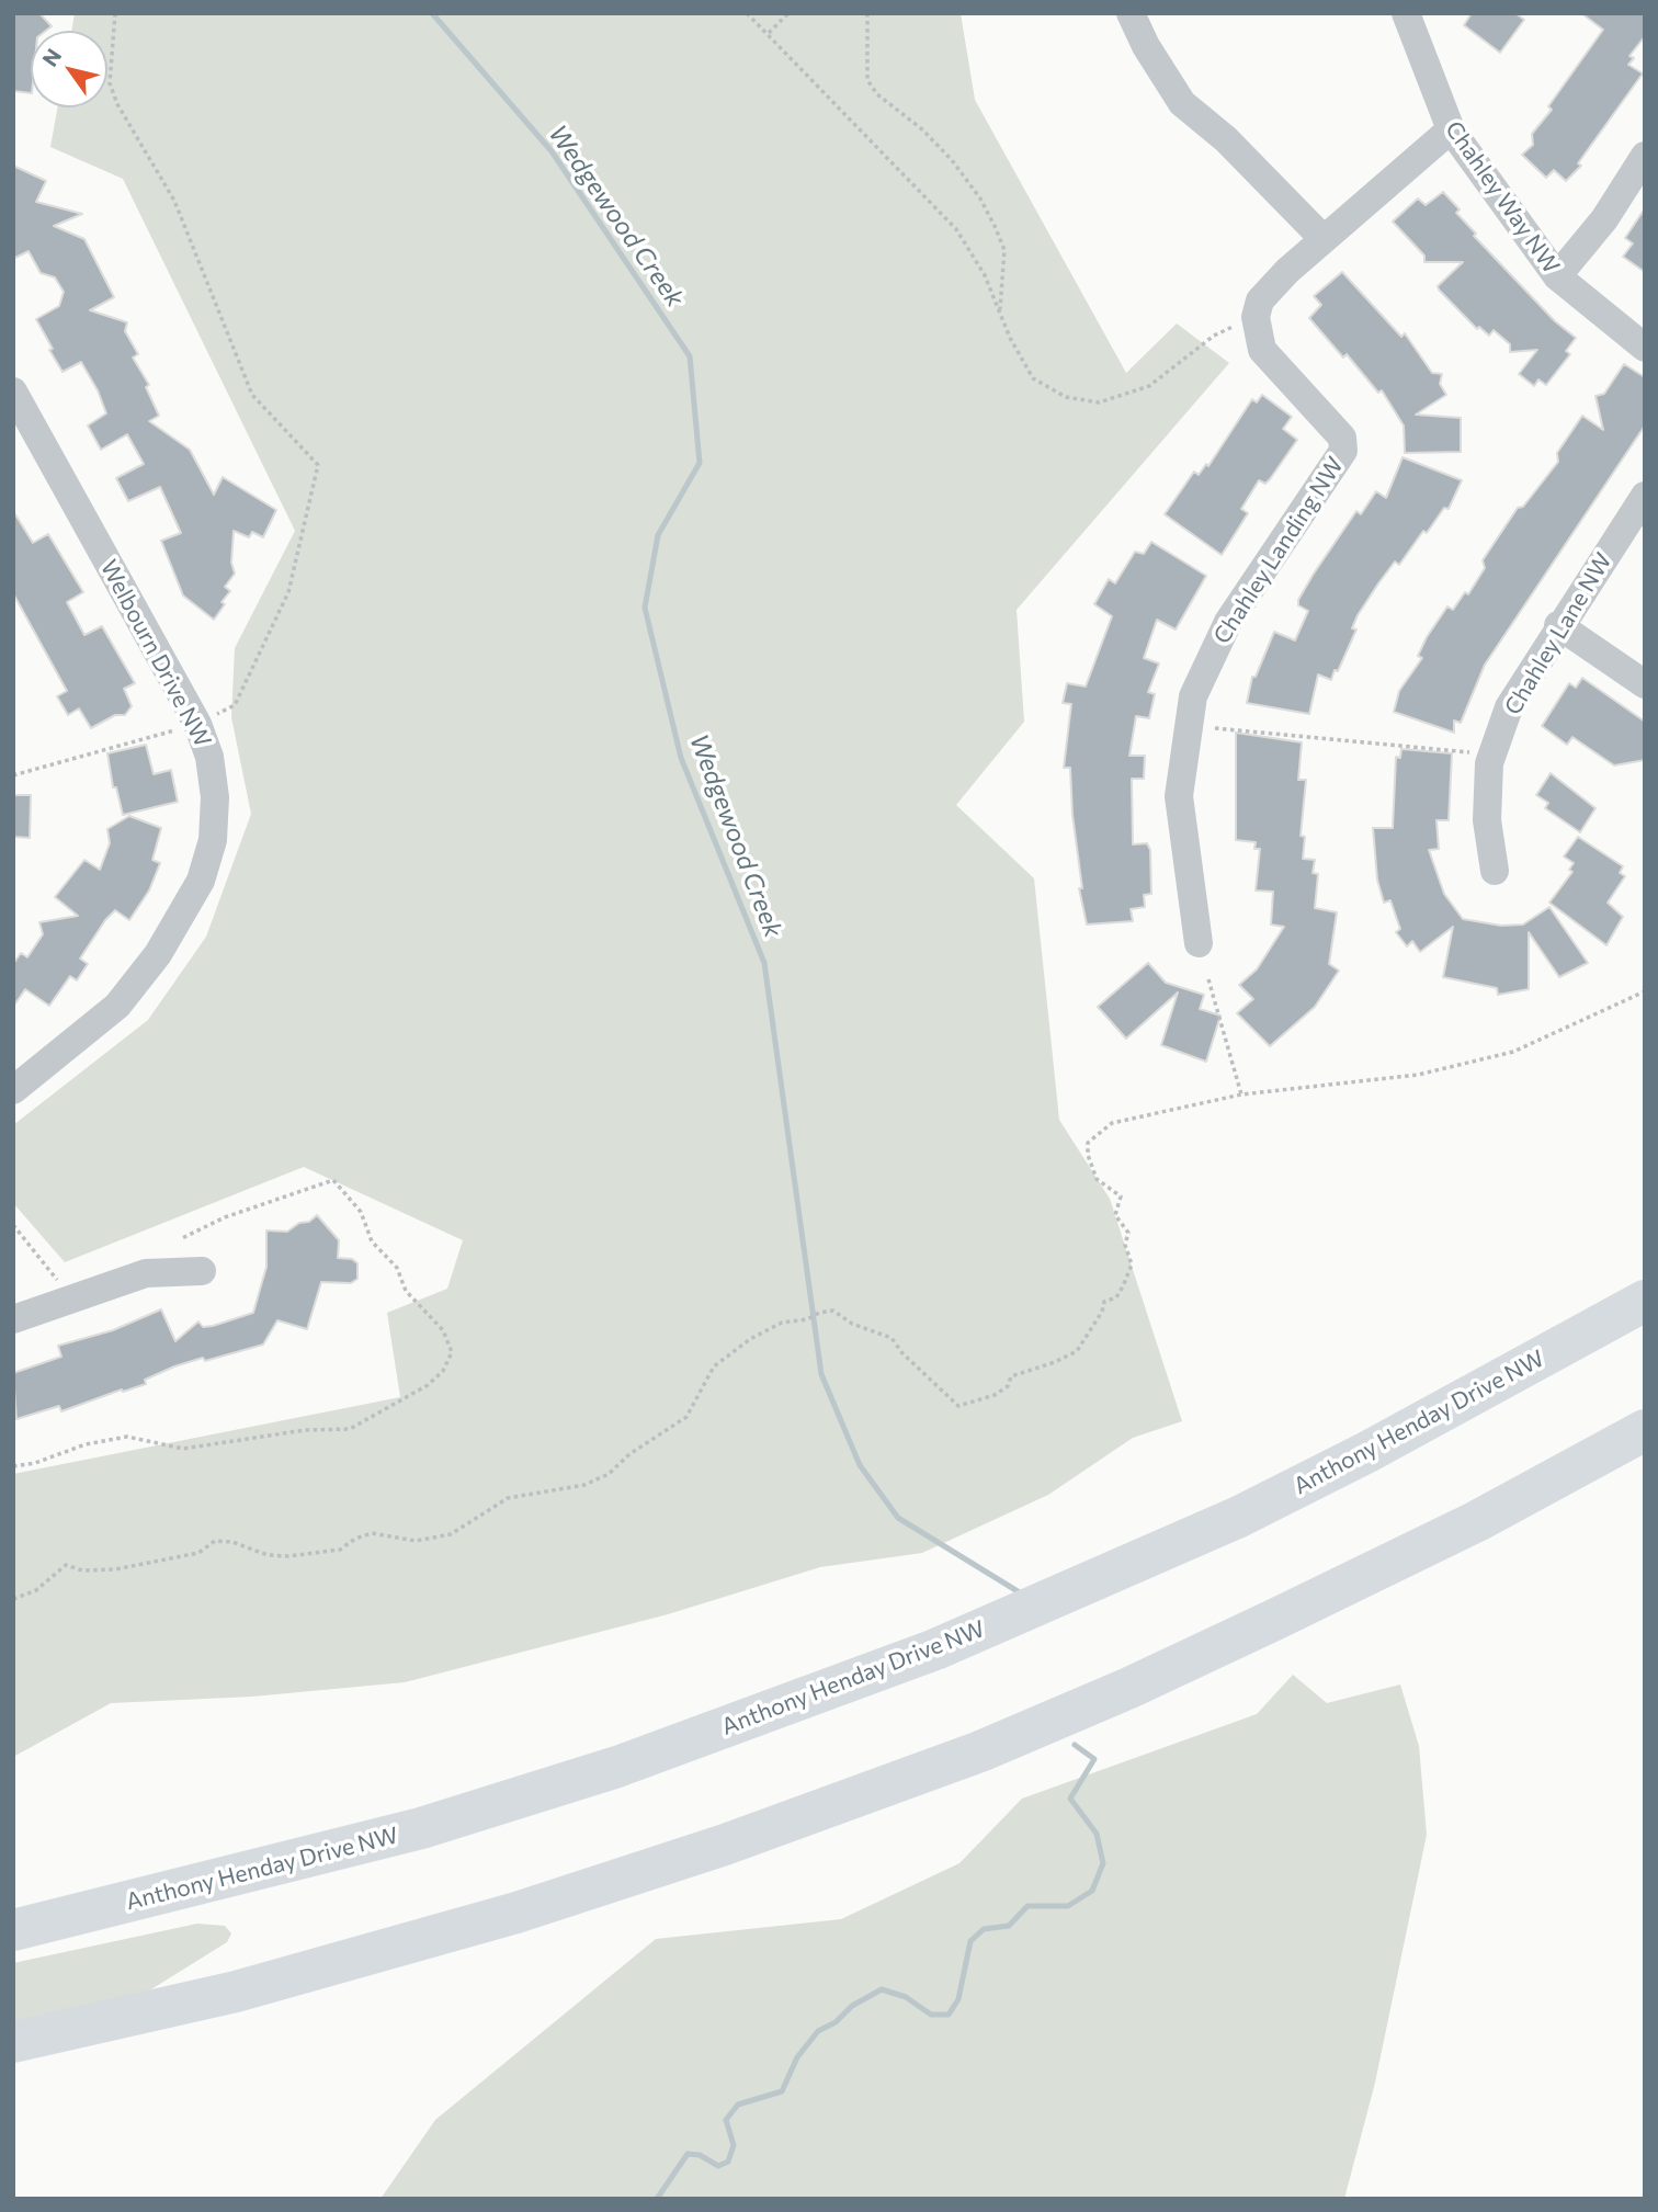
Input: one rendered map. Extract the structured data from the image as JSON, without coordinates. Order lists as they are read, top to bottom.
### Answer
{
  "streets": {
    "highway": ["Anthony Henday Drive NW"],
    "street": [
      "Chahley Way NW",
      "Chahley Landing NW",
      "Chahley Lane NW",
      "Welbourn Drive NW"
    ]
  },
  "water": ["Wedgewood Creek"],
  "north": "top left"
}
